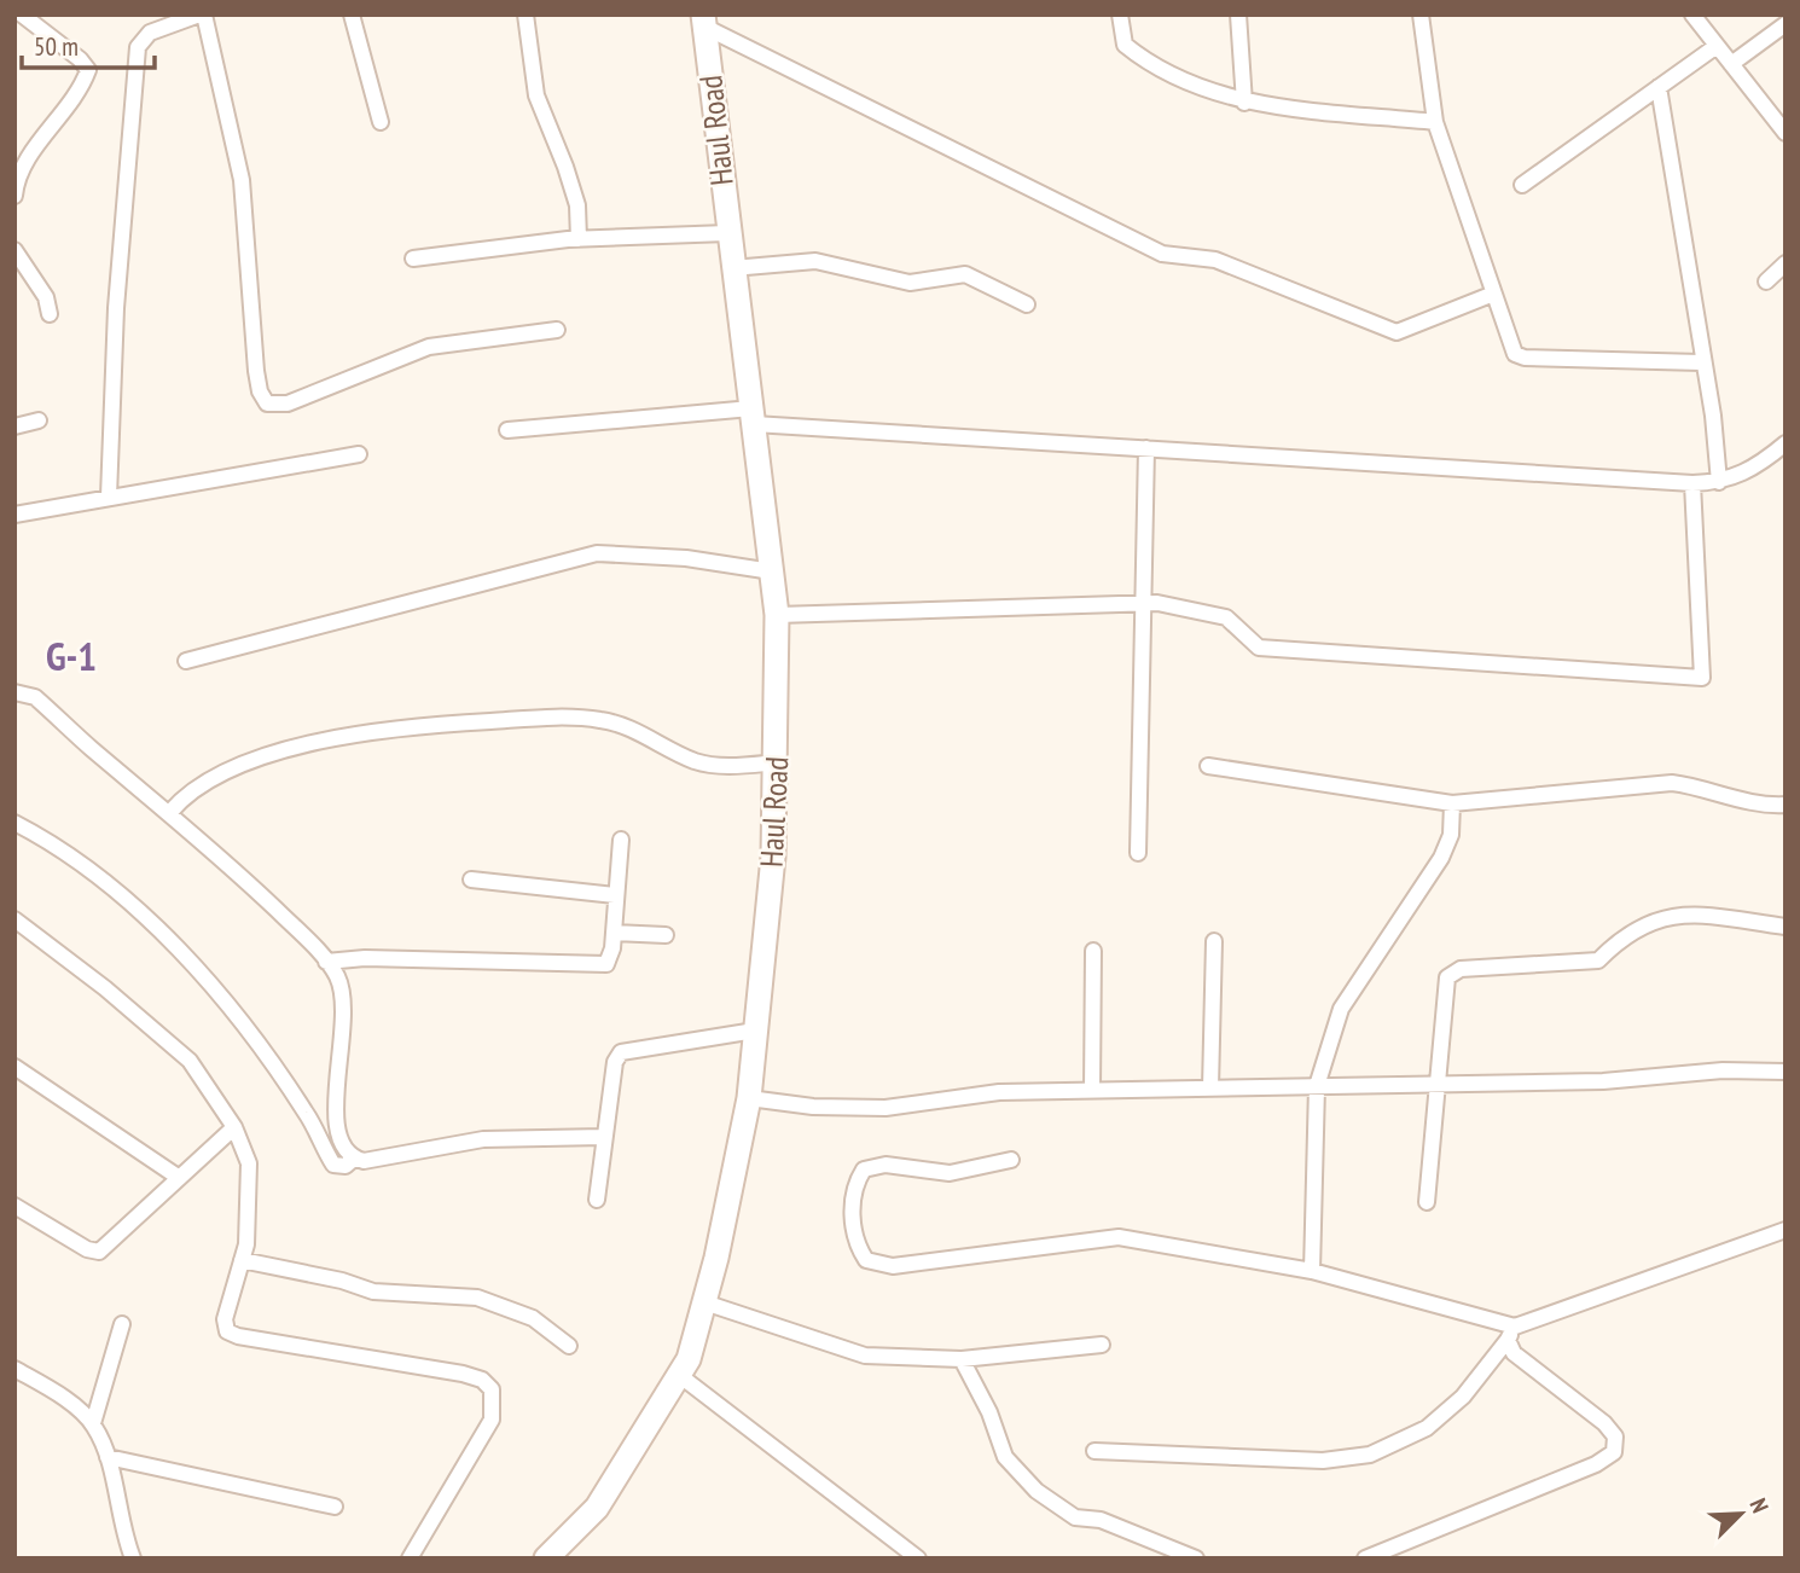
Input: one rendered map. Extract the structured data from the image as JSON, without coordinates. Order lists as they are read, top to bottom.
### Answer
{
  "streets": {
    "main road": ["Haul Road"]
  },
  "districts": ["G-1"],
  "scale_bar": "50 m",
  "north": "top right"
}
